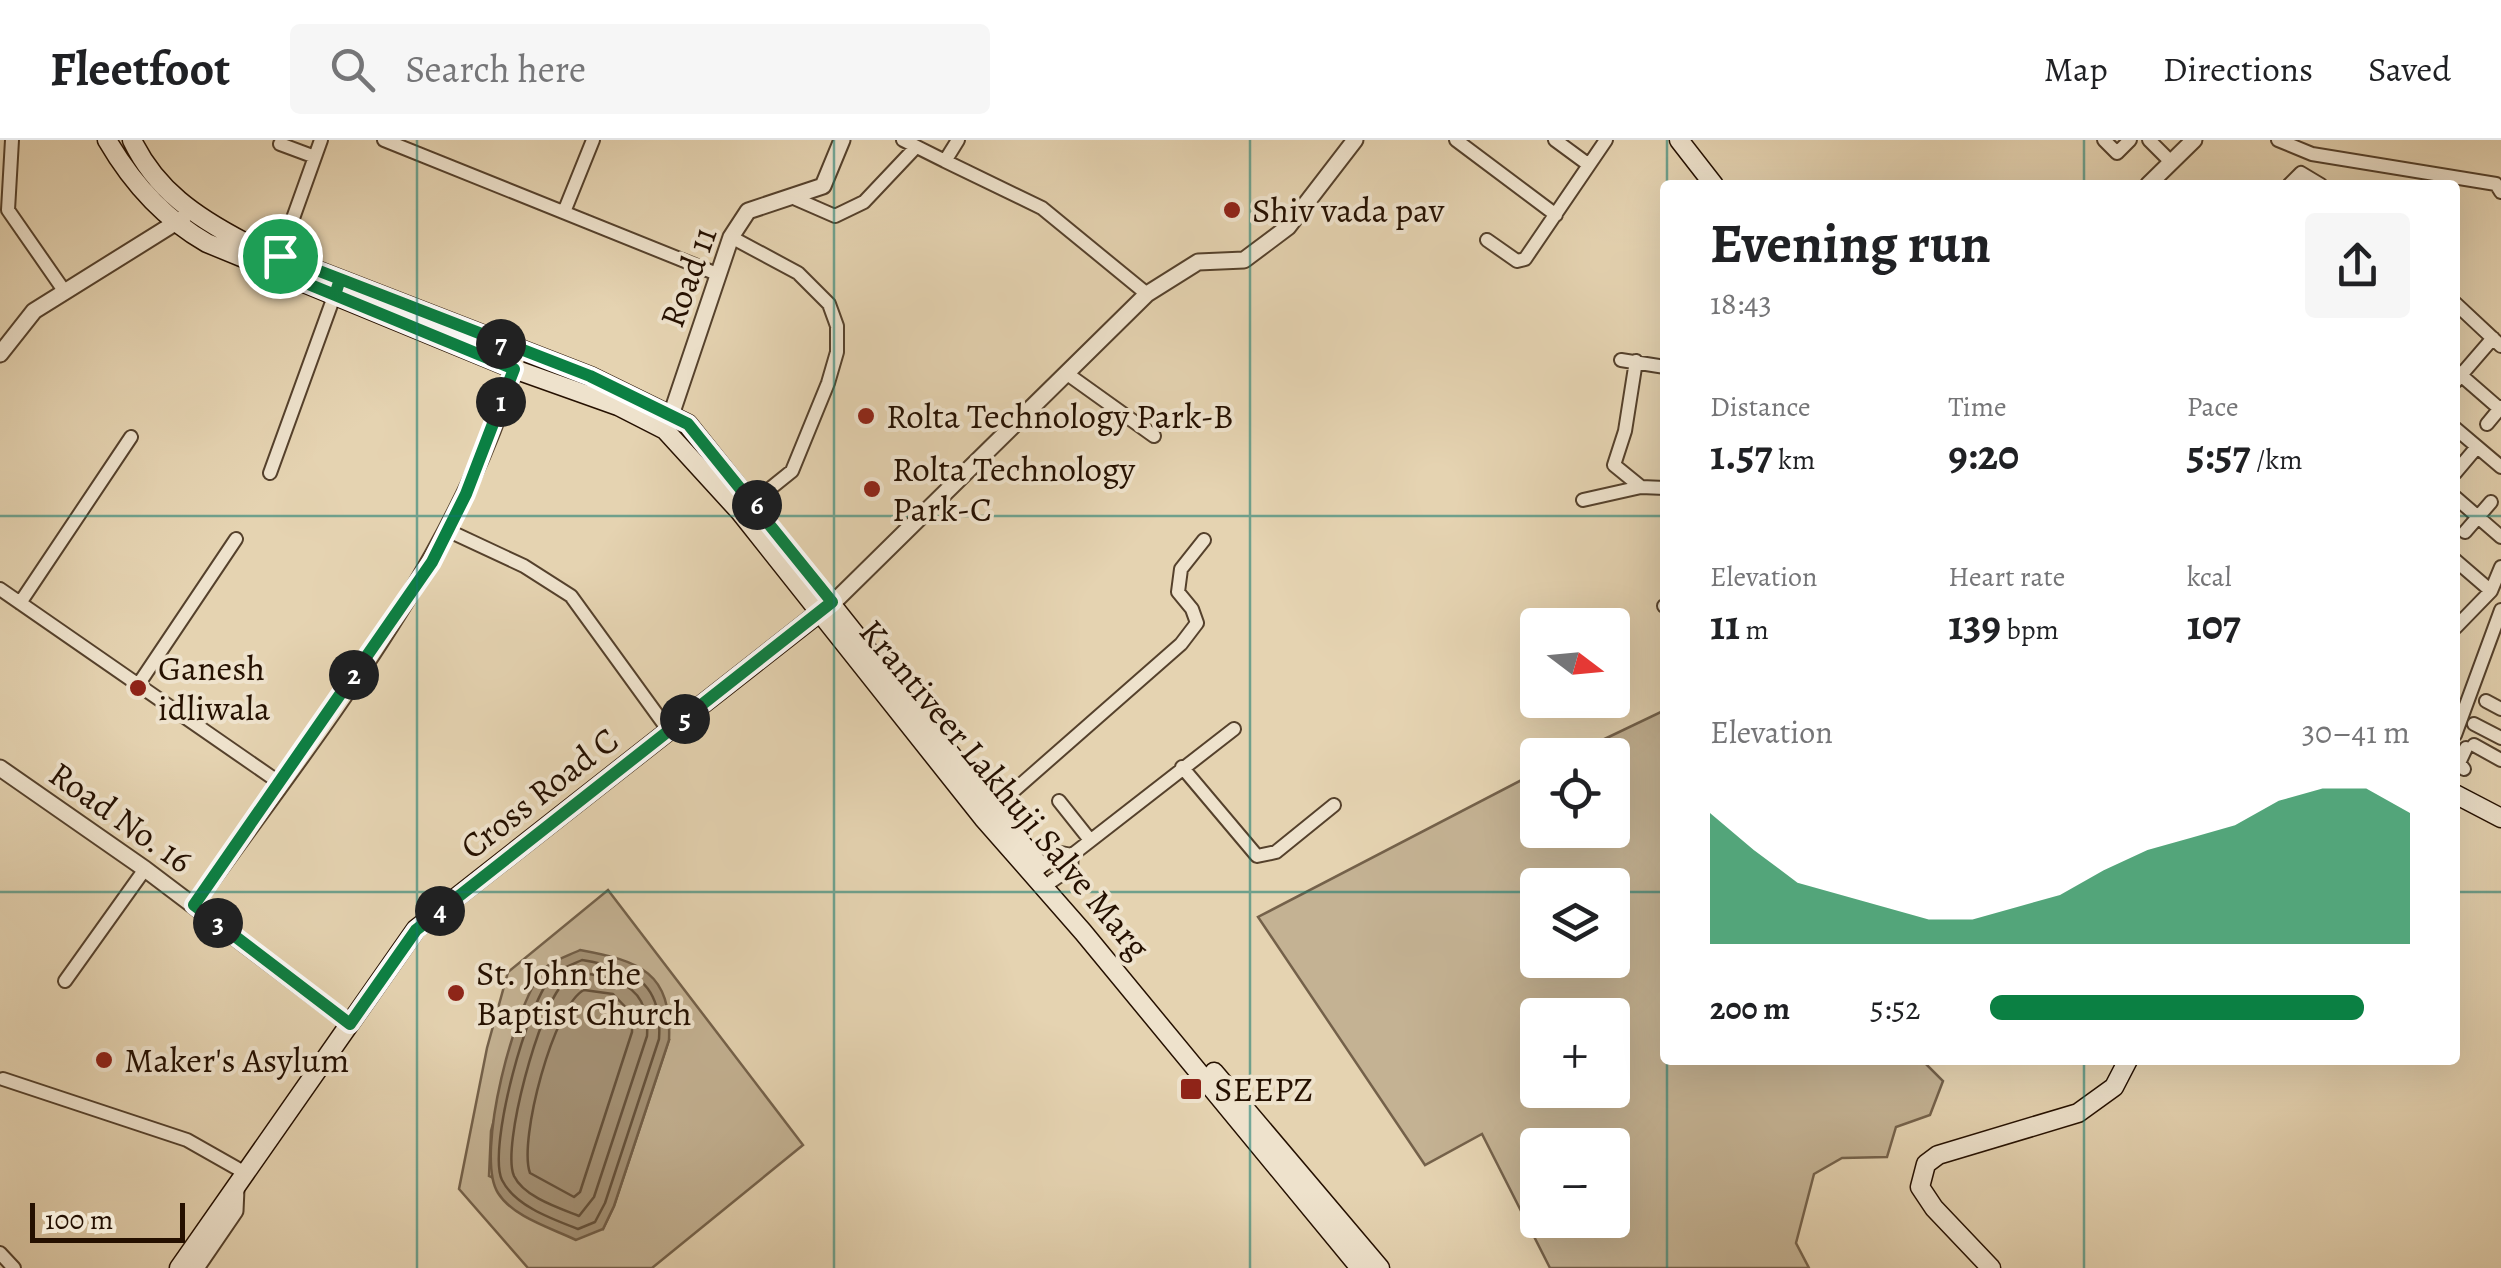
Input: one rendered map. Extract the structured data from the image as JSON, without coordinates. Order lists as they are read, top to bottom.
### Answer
{
  "streets": {
    "main road": ["Krantiveer Lakhuji Salve Marg", "Cross Road C"],
    "street": ["Road 11", "Road No. 16"]
  },
  "crossings": [
    ["Road 11", "Krantiveer Lakhuji Salve Marg"],
    ["Krantiveer Lakhuji Salve Marg", "Cross Road C"],
    ["Cross Road C", "Road No. 16"]
  ],
  "places": {
    "other": [
      "Shiv vada pav",
      "Rolta Technology Park-B",
      "Rolta Technology Park-C",
      "Ganesh idliwala",
      "St. John the Baptist Church",
      "Maker's Asylum"
    ],
    "transit": ["SEEPZ"]
  },
  "scale_bar": "100 m",
  "north": "right",
  "page": {
    "header": "Fleetfoot",
    "search": "Search here",
    "nav": ["Map", "Directions", "Saved"],
    "heading": ["Evening run", "18:43"],
    "pins": [
      "7",
      "1",
      "6",
      "2",
      "5",
      "4",
      "3"
    ],
    "stats": [
      ["Distance", "1.57 km"],
      ["Time", "9:20"],
      ["Pace", "5:57 /km"],
      ["Elevation", "11 m"],
      ["Heart rate", "139 bpm"],
      ["kcal", "107"]
    ],
    "map_buttons": ["+", "−"],
    "chart": ["Elevation", "30–41 m"],
    "list": [
      {
        "name": "200 m",
        "note": "5:52"
      }
    ],
    "scale": "100 m"
  }
}
